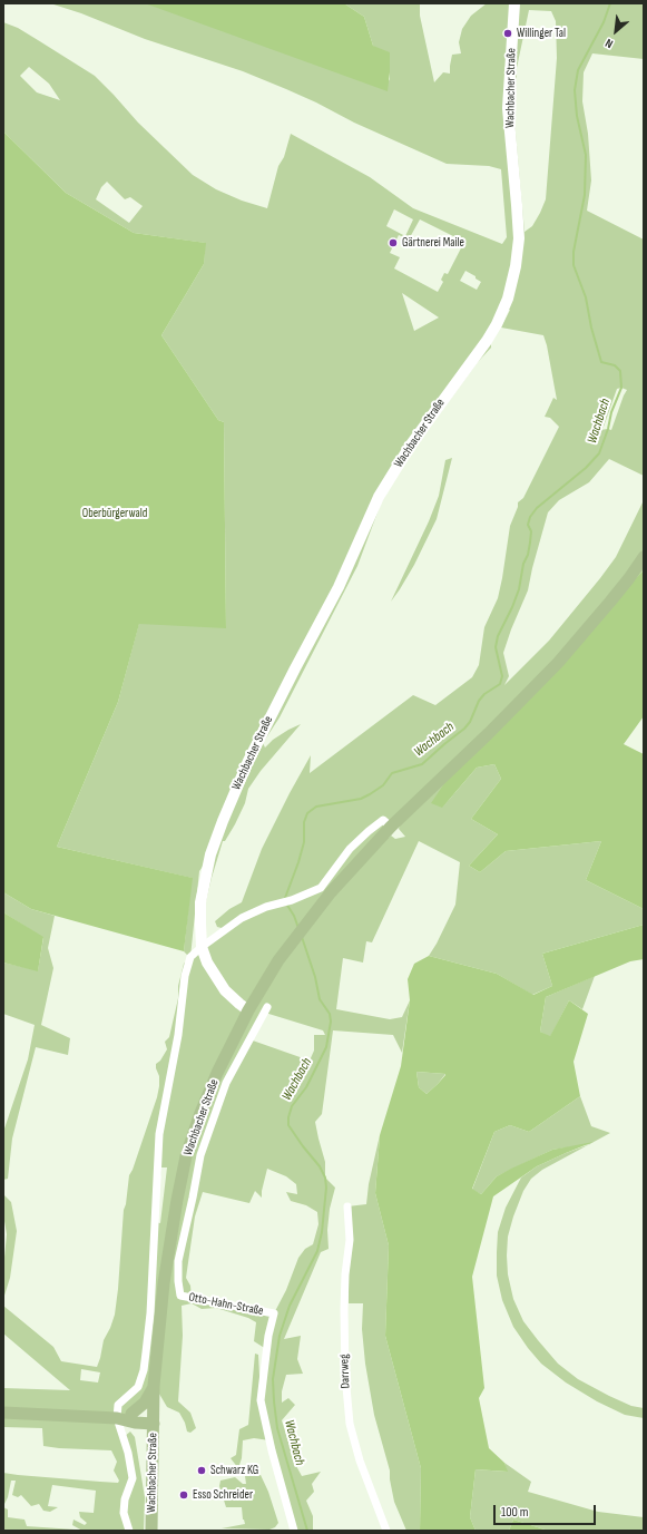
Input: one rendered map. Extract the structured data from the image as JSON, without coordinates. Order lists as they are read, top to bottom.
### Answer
{
  "streets": {
    "main road": ["Wachbacher Straße"],
    "street": ["Otto-Hahn-Straße", "Darrweg"]
  },
  "water": ["Wachbach"],
  "parks": ["Oberbürgerwald"],
  "places": [
    "Willinger Tal",
    "Gärtnerei Maile",
    "Schwarz KG",
    "Esso Schreider"
  ],
  "scale_bar": "100 m",
  "north": "bottom left"
}
